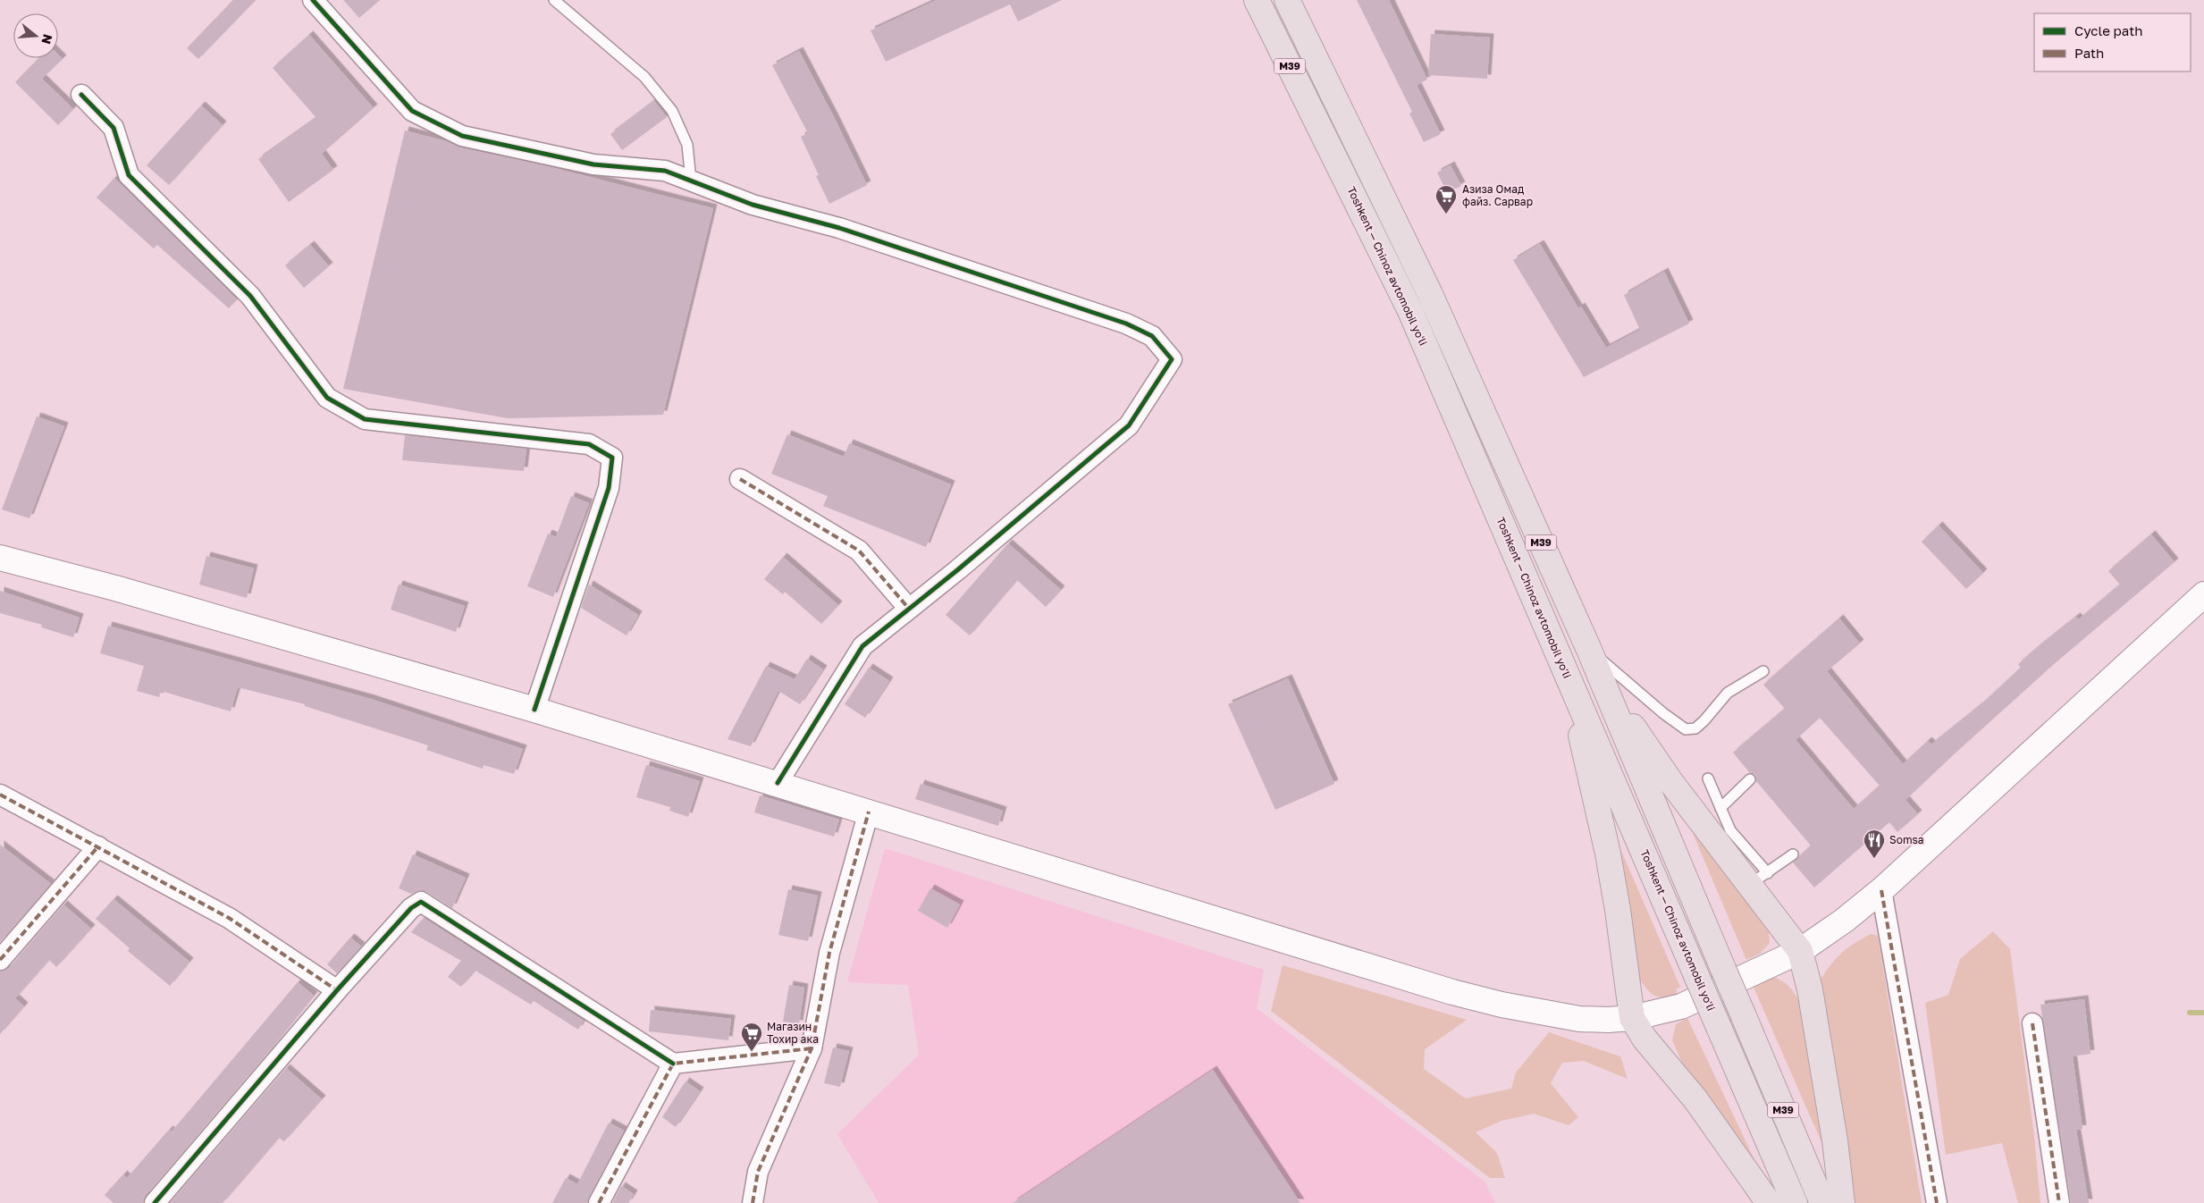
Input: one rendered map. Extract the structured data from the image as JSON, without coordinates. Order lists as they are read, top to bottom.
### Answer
{
  "streets": {
    "highway": ["M39", "Toshkent — Chinoz avtomobil yoʻli"]
  },
  "places": {
    "supermarket": ["Азиза Омад файз. Сарвар", "Магазин Тохир ака"],
    "restaurant": ["Somsa"]
  },
  "legend": ["Cycle path", "Path"],
  "north": "right"
}
